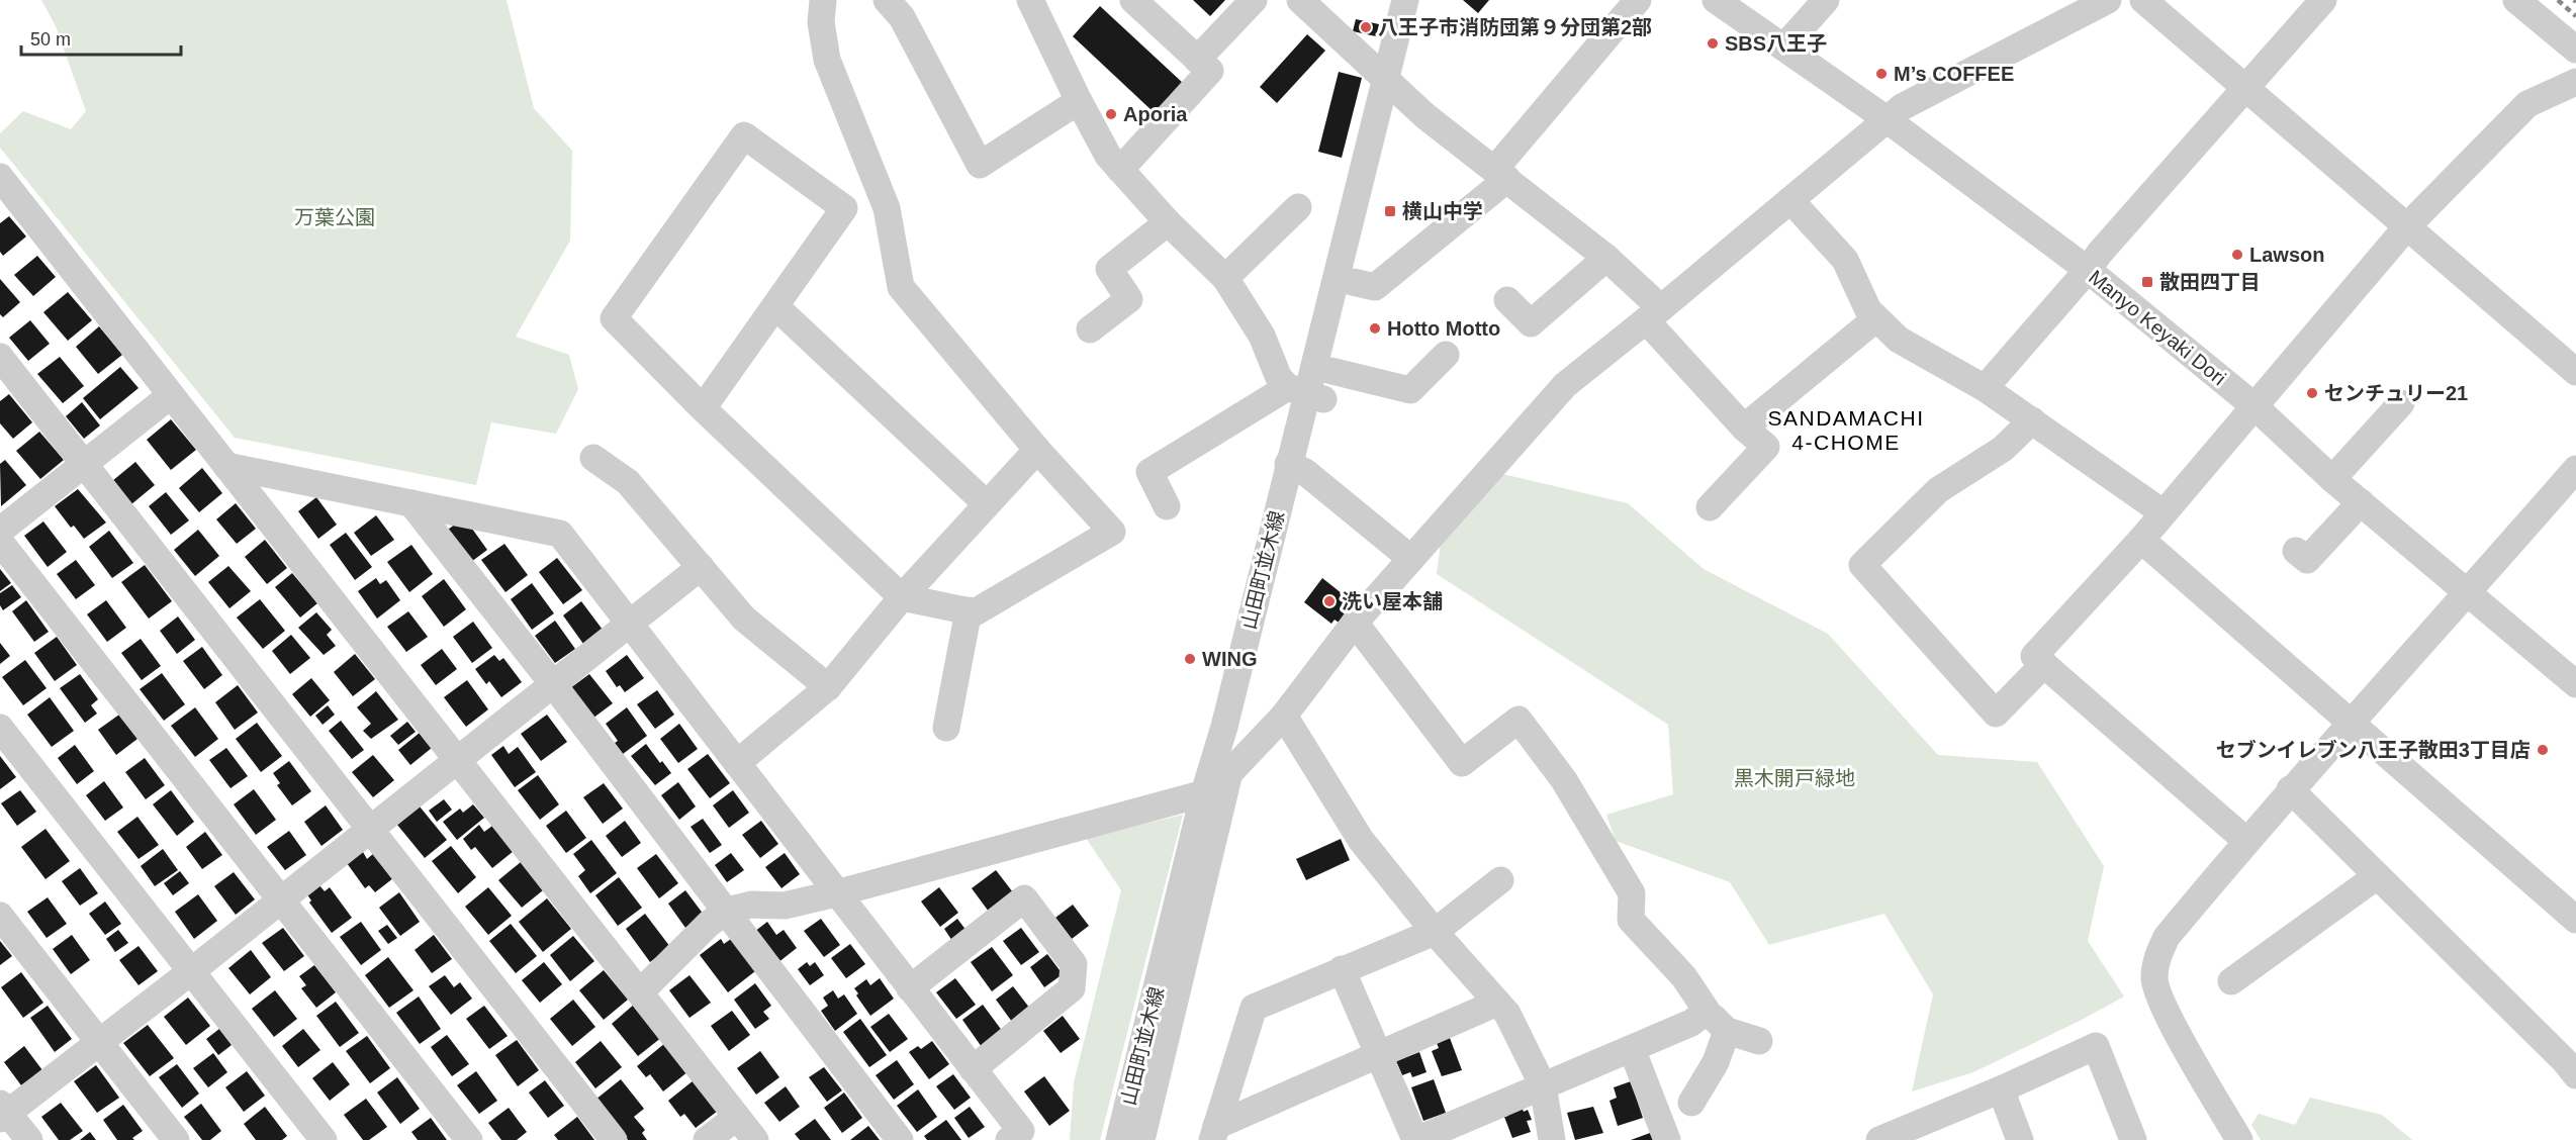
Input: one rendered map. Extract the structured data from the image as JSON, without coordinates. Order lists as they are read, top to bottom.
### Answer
{
  "streets": {
    "street": ["Manyo Keyaki Dori", "山田町並木線"]
  },
  "districts": ["SANDAMACHI 4-CHOME"],
  "parks": ["万葉公園", "黒木開戸緑地"],
  "places": {
    "other": [
      "八王子市消防団第９分団第2部",
      "SBS八王子",
      "M’s COFFEE",
      "Aporia",
      "Lawson",
      "Hotto Motto",
      "センチュリー21",
      "洗い屋本舗",
      "WING",
      "セブンイレブン八王子散田3丁目店"
    ],
    "transit": ["横山中学", "散田四丁目"]
  },
  "scale_bar": "50 m"
}
